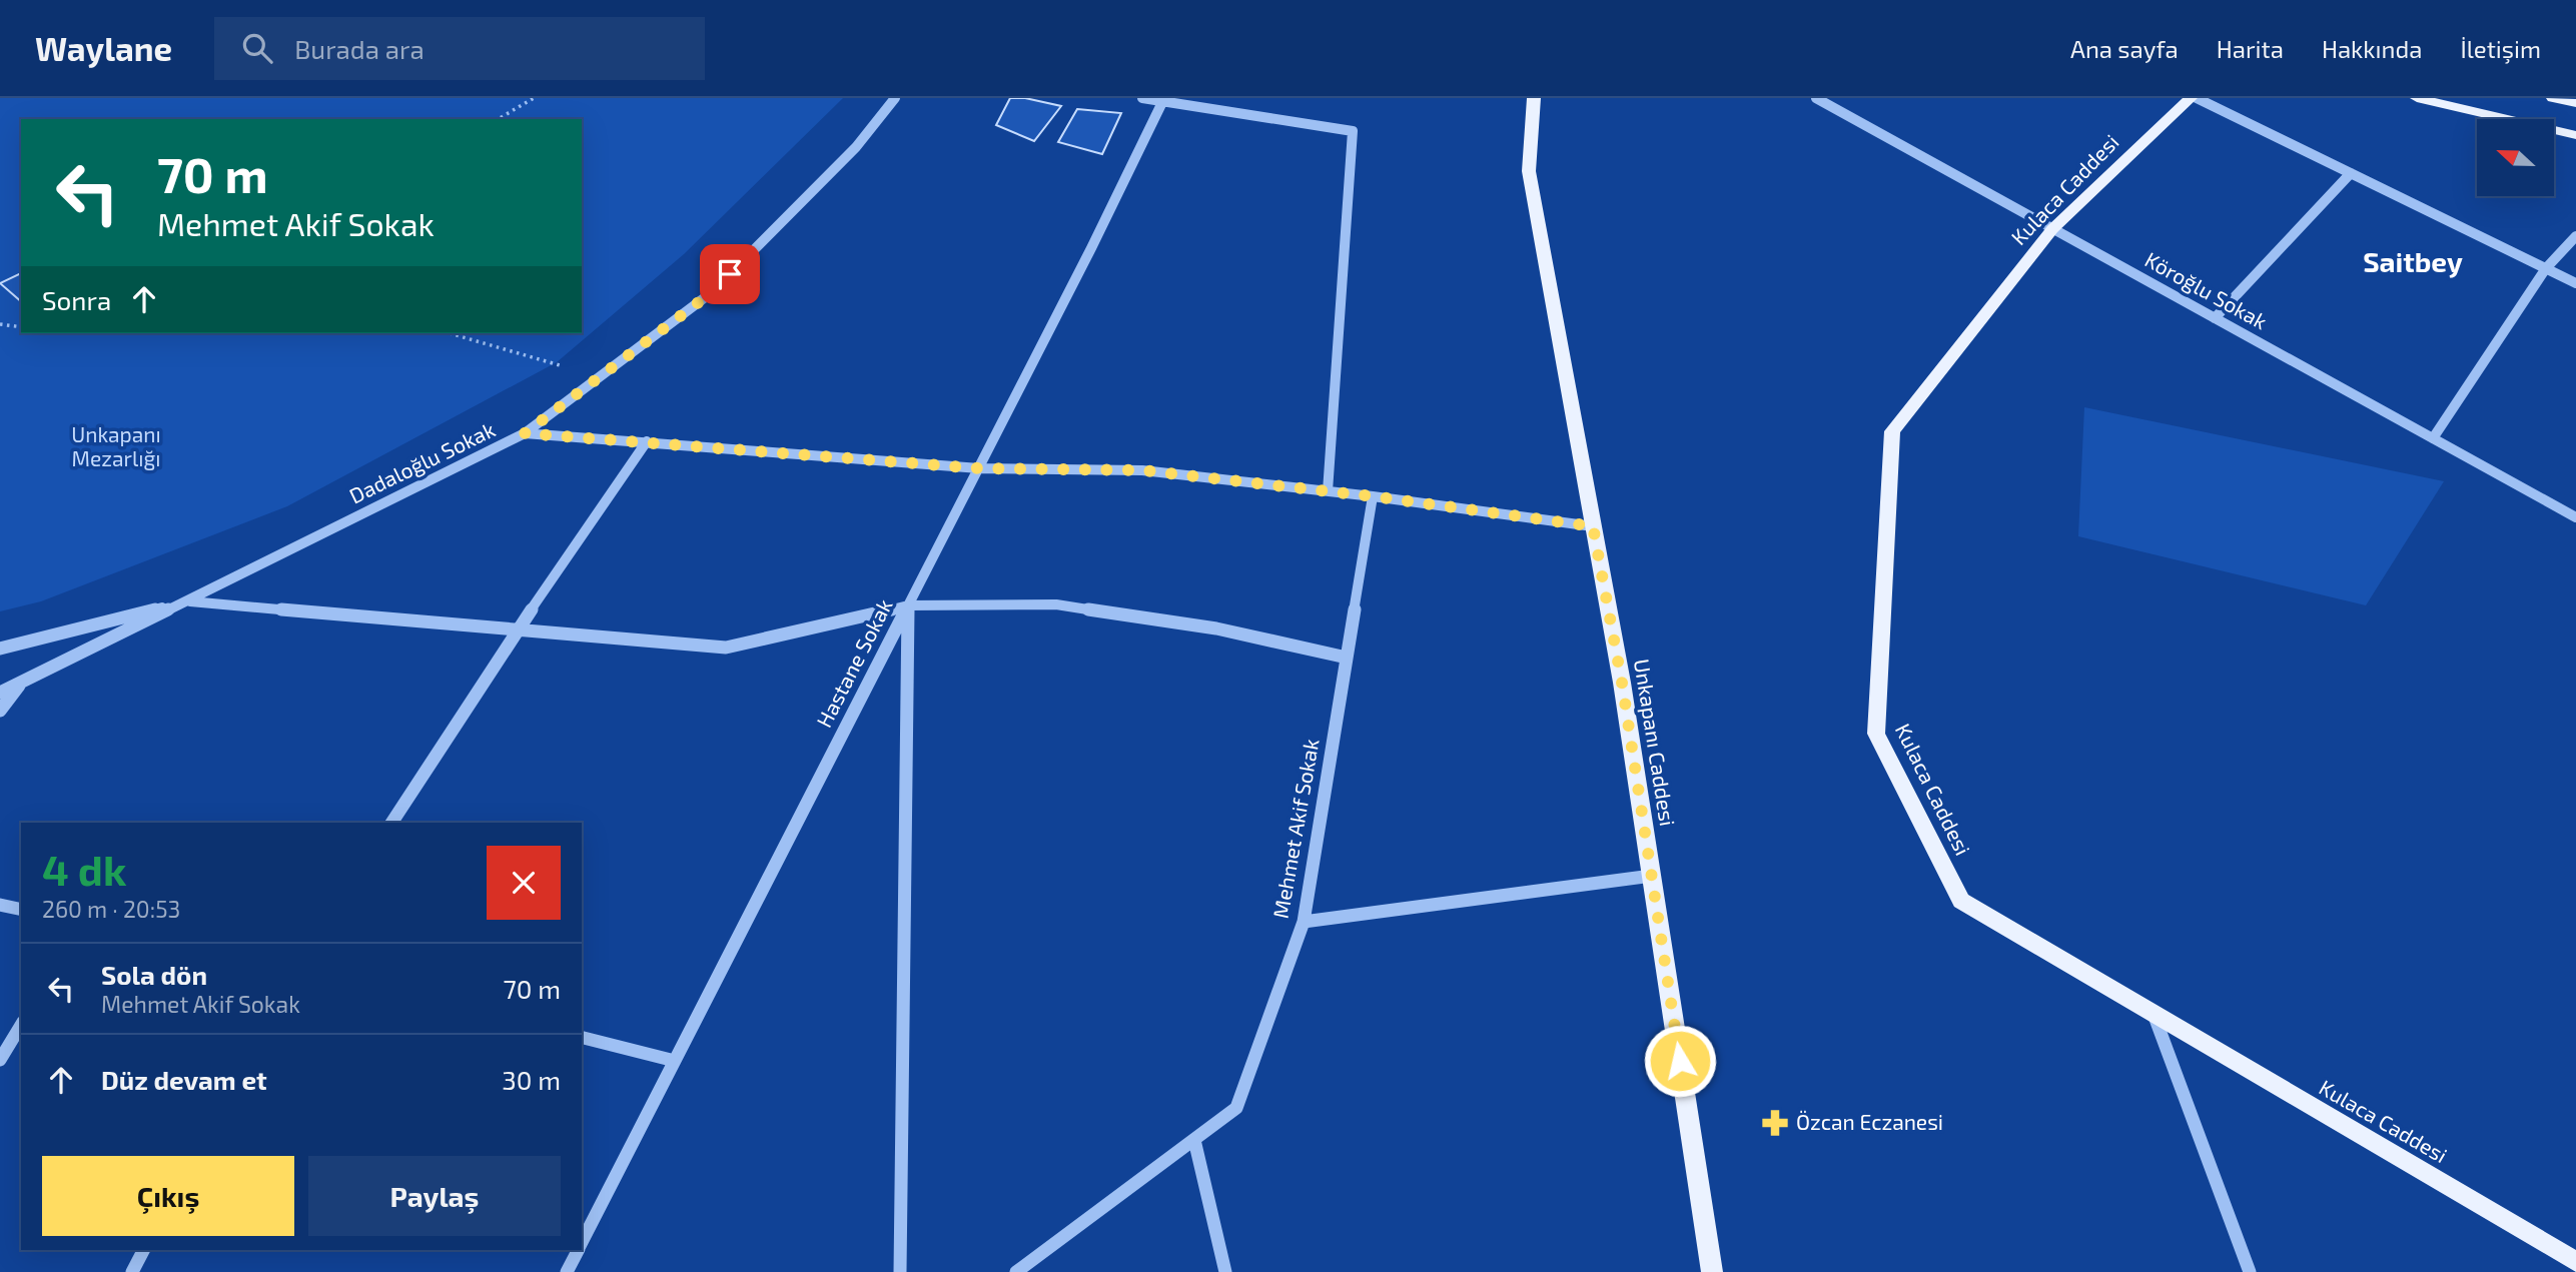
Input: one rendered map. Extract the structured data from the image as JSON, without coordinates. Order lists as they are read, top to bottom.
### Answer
{
  "streets": {
    "main road": ["Kulaca Caddesi", "Unkapanı Caddesi"],
    "street": [
      "Köroğlu Sokak",
      "Dadaloğlu Sokak",
      "Hastane Sokak",
      "Mehmet Akif Sokak"
    ]
  },
  "crossings": [
    ["Kulaca Caddesi", "Köroğlu Sokak"]
  ],
  "districts": ["Saitbey"],
  "parks": ["Unkapanı Mezarlığı"],
  "places": {
    "pharmacy": ["Özcan Eczanesi"]
  },
  "north": "left",
  "page": {
    "header": "Waylane",
    "search": "Burada ara",
    "nav": [
      "Ana sayfa",
      "Harita",
      "Hakkında",
      "İletişim"
    ],
    "turn": ["70 m", "Mehmet Akif Sokak"],
    "then": "Sonra",
    "heading": ["4 dk", "260 m · 20:53"],
    "list": [
      {
        "name": "Sola dön",
        "note": "Mehmet Akif Sokak",
        "value": "70 m"
      },
      {
        "name": "Düz devam et",
        "value": "30 m"
      }
    ],
    "buttons": ["Çıkış", "Paylaş"]
  }
}
